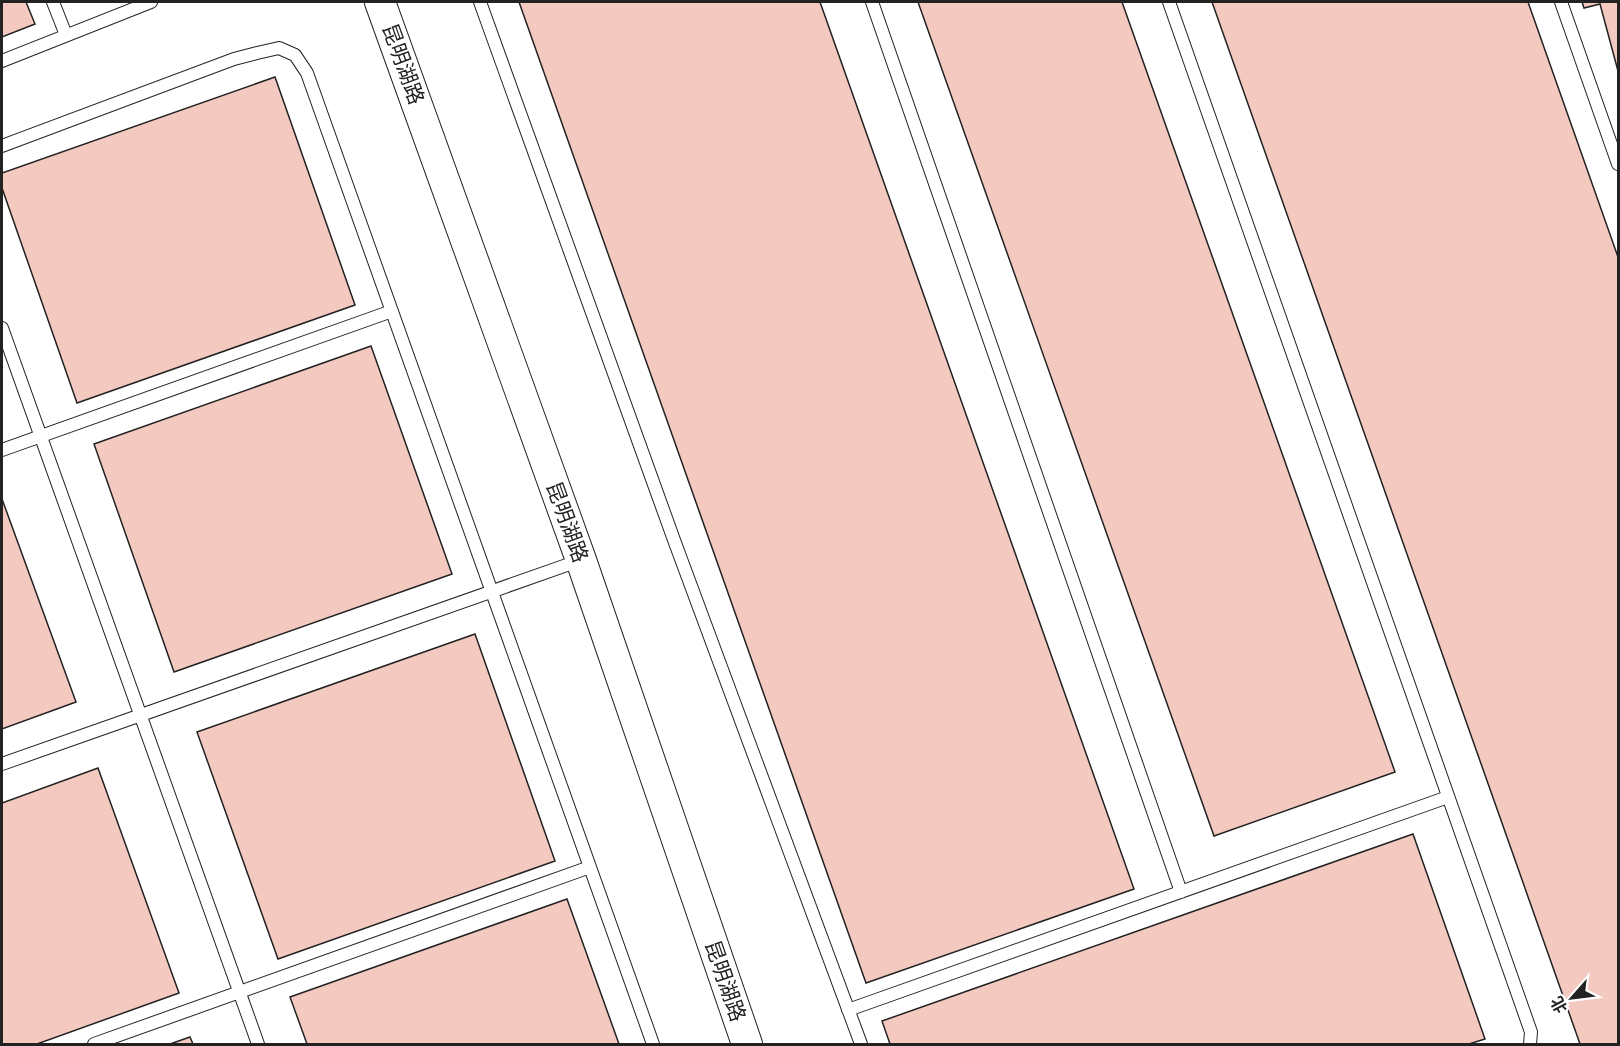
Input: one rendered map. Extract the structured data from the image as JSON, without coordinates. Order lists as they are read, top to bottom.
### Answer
{
  "streets": {
    "street": ["昆明湖路"]
  },
  "north": "bottom left"
}
